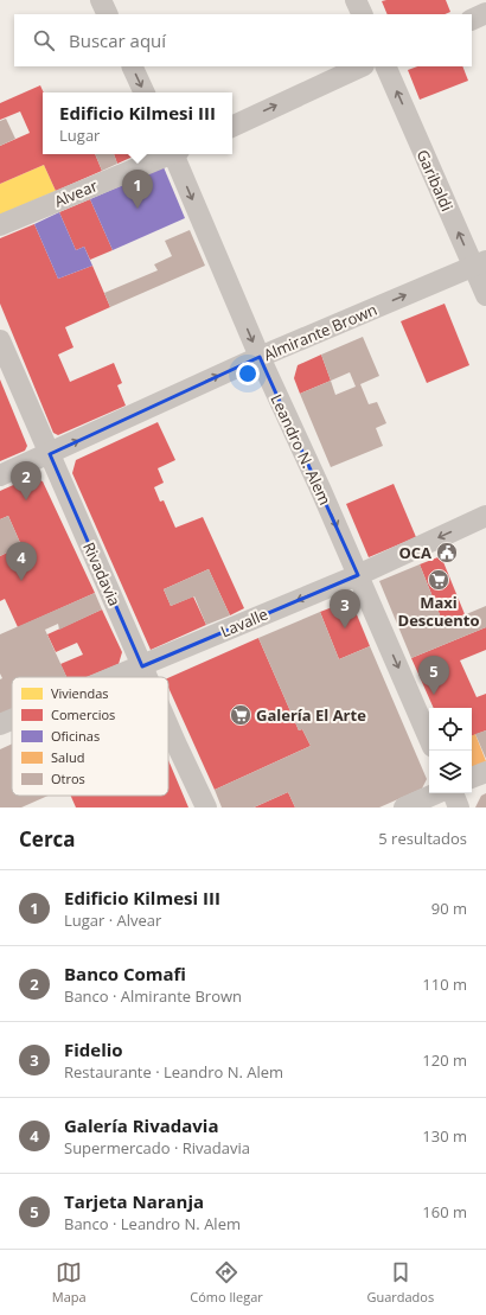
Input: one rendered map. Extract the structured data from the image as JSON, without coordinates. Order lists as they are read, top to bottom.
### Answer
{
  "streets": {
    "street": [
      "Garibaldi",
      "Alvear",
      "Almirante Brown",
      "Leandro N. Alem",
      "Rivadavia",
      "Lavalle"
    ]
  },
  "crossings": [
    ["Garibaldi", "Almirante Brown"],
    ["Almirante Brown", "Leandro N. Alem"],
    ["Almirante Brown", "Rivadavia"],
    ["Leandro N. Alem", "Lavalle"],
    ["Rivadavia", "Lavalle"]
  ],
  "one_way": [
    "Garibaldi",
    "Almirante Brown",
    "Leandro N. Alem",
    "Lavalle"
  ],
  "places": {
    "public building": ["OCA"],
    "supermarket": ["Maxi Descuento", "Galería El Arte"]
  },
  "legend": [
    "Viviendas",
    "Comercios",
    "Oficinas",
    "Salud",
    "Otros"
  ],
  "page": {
    "search": "Buscar aquí",
    "popup": ["Edificio Kilmesi III", "Lugar"],
    "pins": [
      "1",
      "2",
      "4",
      "3",
      "5"
    ],
    "heading": ["Cerca", "5 resultados"],
    "list": [
      {
        "mark": "1",
        "name": "Edificio Kilmesi III",
        "note": "Lugar · Alvear",
        "value": "90 m"
      },
      {
        "mark": "2",
        "name": "Banco Comafi",
        "note": "Banco · Almirante Brown",
        "value": "110 m"
      },
      {
        "mark": "3",
        "name": "Fidelio",
        "note": "Restaurante · Leandro N. Alem",
        "value": "120 m"
      },
      {
        "mark": "4",
        "name": "Galería Rivadavia",
        "note": "Supermercado · Rivadavia",
        "value": "130 m"
      },
      {
        "mark": "5",
        "name": "Tarjeta Naranja",
        "note": "Banco · Leandro N. Alem",
        "value": "160 m"
      }
    ],
    "nav": ["Mapa", "Cómo llegar", "Guardados"]
  }
}
